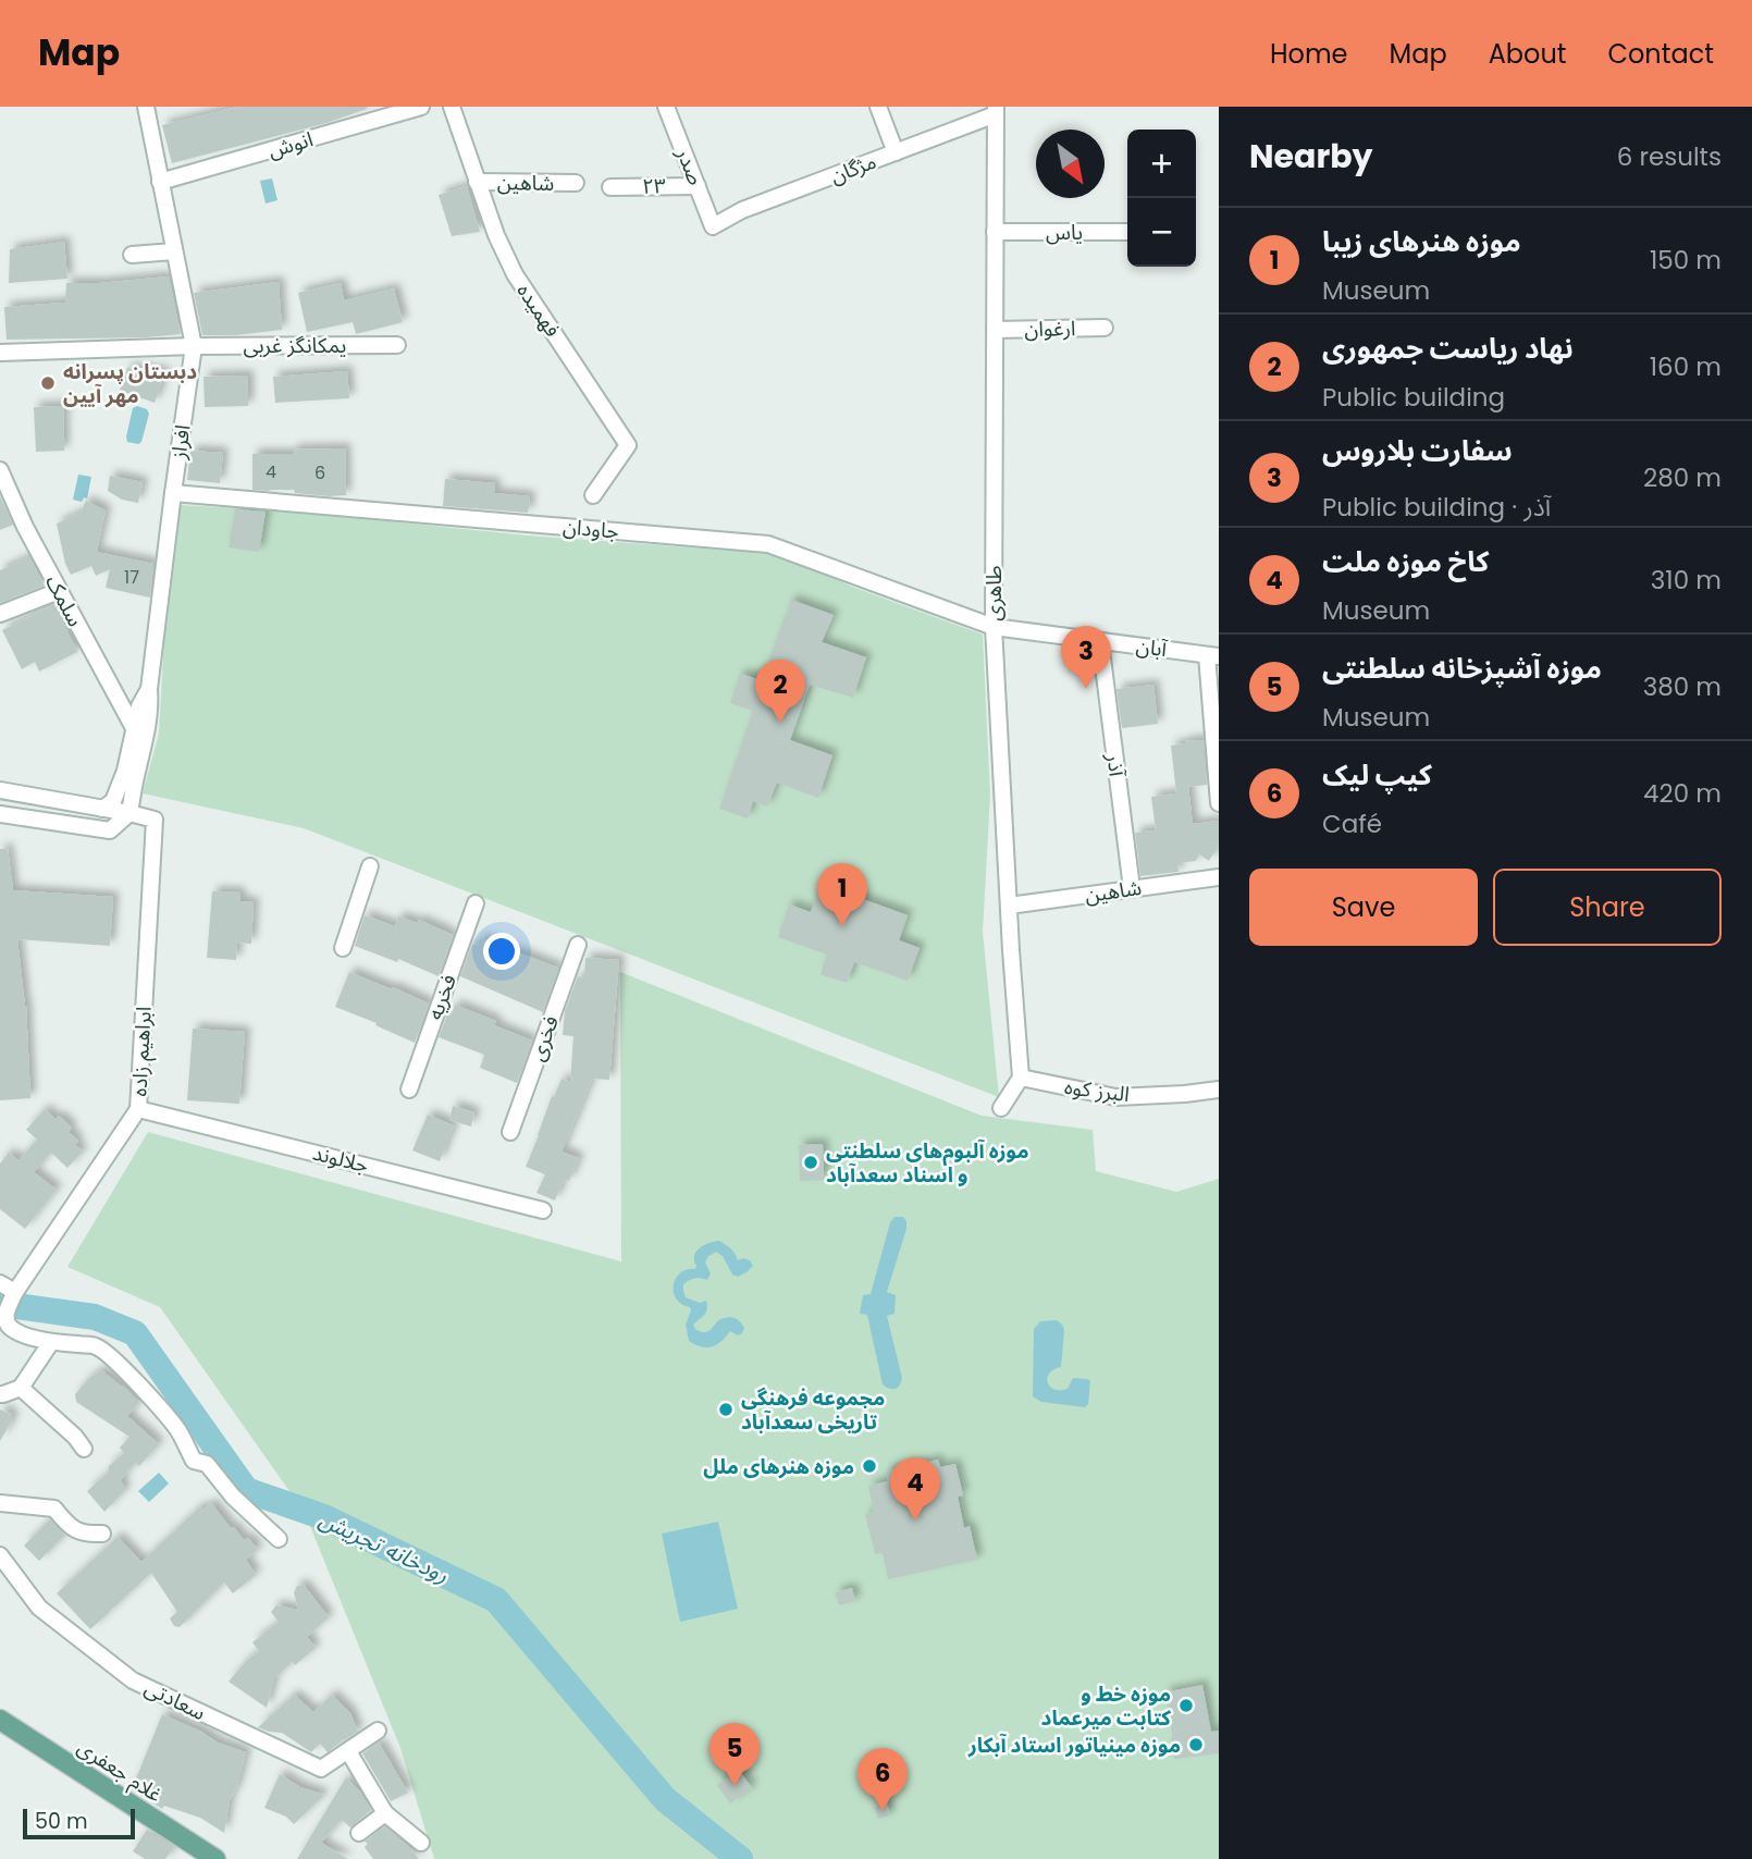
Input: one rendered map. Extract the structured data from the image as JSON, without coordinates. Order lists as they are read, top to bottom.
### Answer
{
  "streets": {
    "main road": ["غلام جعفری"],
    "street": [
      "انوش",
      "صدر",
      "مژگان",
      "شاهین",
      "۲۳",
      "یاس",
      "فهمیده",
      "ارغوان",
      "یمکانگز غربی",
      "افراز",
      "جاودان",
      "طاهری",
      "سلمک",
      "آبان",
      "آذر",
      "فخریه",
      "فخری",
      "ابراهیم زاده",
      "البرز کوه",
      "جلالوند",
      "سعادتی"
    ]
  },
  "crossings": [
    ["انوش", "افراز"],
    ["صدر", "مژگان"],
    ["صدر", "۲۳"],
    ["مژگان", "طاهری"],
    ["شاهین", "فهمیده"],
    ["شاهین", "طاهری"],
    ["شاهین", "آذر"],
    ["یاس", "طاهری"],
    ["ارغوان", "طاهری"],
    ["یمکانگز غربی", "افراز"],
    ["افراز", "جاودان"],
    ["افراز", "سلمک"],
    ["افراز", "ابراهیم زاده"],
    ["جاودان", "طاهری"],
    ["جاودان", "آبان"],
    ["طاهری", "آبان"],
    ["طاهری", "البرز کوه"],
    ["آبان", "آذر"],
    ["ابراهیم زاده", "جلالوند"]
  ],
  "water": ["رودخانه تجریش"],
  "places": [
    "دبستان پسرانه مهر آیین",
    "موزه آلبوم‌های سلطنتی و اسناد سعدآباد",
    "مجموعه فرهنگی تاریخی سعدآباد",
    "موزه هنرهای ملل",
    "موزه خط و کتابت میرعماد",
    "موزه مینیاتور استاد آبکار"
  ],
  "house_numbers": ["4", "6", "17"],
  "scale_bar": "50 m",
  "north": "bottom right",
  "page": {
    "header": "Map",
    "nav": [
      "Home",
      "Map",
      "About",
      "Contact"
    ],
    "heading": ["Nearby", "6 results"],
    "map_buttons": ["+", "−"],
    "list": [
      {
        "mark": "1",
        "name": "موزه هنرهای زیبا",
        "note": "Museum",
        "value": "150 m"
      },
      {
        "mark": "2",
        "name": "نهاد ریاست جمهوری",
        "note": "Public building",
        "value": "160 m"
      },
      {
        "mark": "3",
        "name": "سفارت بلاروس",
        "note": "Public building · آذر",
        "value": "280 m"
      },
      {
        "mark": "4",
        "name": "کاخ موزه ملت",
        "note": "Museum",
        "value": "310 m"
      },
      {
        "mark": "5",
        "name": "موزه آشپزخانه سلطنتی",
        "note": "Museum",
        "value": "380 m"
      },
      {
        "mark": "6",
        "name": "کیپ لیک",
        "note": "Café",
        "value": "420 m"
      }
    ],
    "pins": [
      "3",
      "2",
      "1",
      "4",
      "5",
      "6"
    ],
    "buttons": ["Save", "Share"],
    "scale": "50 m"
  }
}
